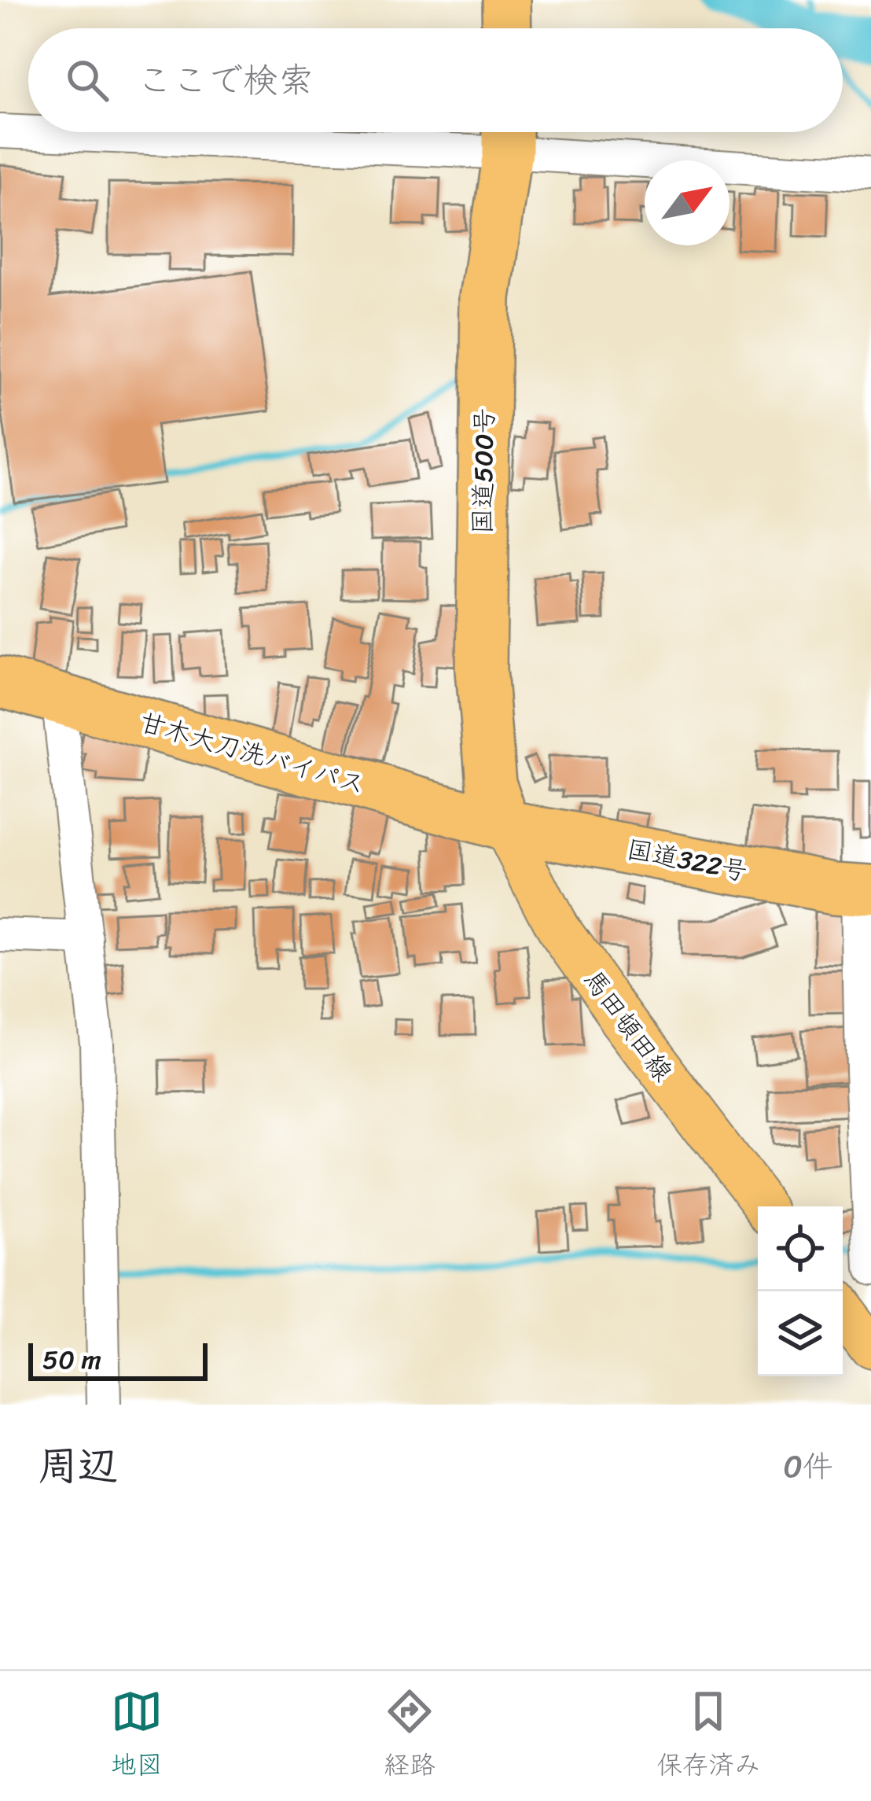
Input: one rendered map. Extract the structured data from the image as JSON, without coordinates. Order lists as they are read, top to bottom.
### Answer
{
  "streets": {
    "highway": ["国道500号", "甘木大刀洗バイパス", "国道322号"],
    "main road": ["馬田頓田線"]
  },
  "crossings": [
    ["国道500号", "甘木大刀洗バイパス"],
    ["国道500号", "国道322号"],
    ["国道500号", "馬田頓田線"],
    ["甘木大刀洗バイパス", "国道322号"],
    ["甘木大刀洗バイパス", "馬田頓田線"],
    ["国道322号", "馬田頓田線"]
  ],
  "scale_bar": "50 m",
  "north": "top right",
  "page": {
    "search": "ここで検索",
    "scale": "50 m",
    "heading": ["周辺", "0件"],
    "nav": ["地図", "経路", "保存済み"]
  }
}
